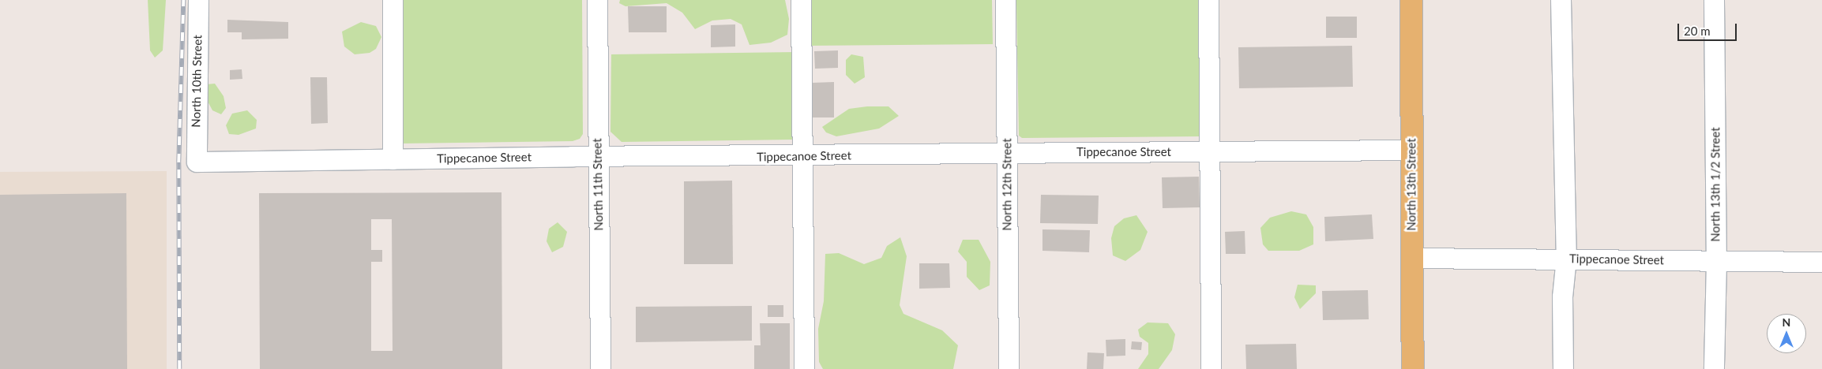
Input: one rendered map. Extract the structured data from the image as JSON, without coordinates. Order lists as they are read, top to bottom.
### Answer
{
  "streets": {
    "main road": ["North 13th Street"],
    "street": [
      "North 10th Street",
      "Tippecanoe Street",
      "North 11th Street",
      "North 12th Street",
      "North 13th 1/2 Street"
    ]
  },
  "crossings": [
    ["North 10th Street", "Tippecanoe Street"],
    ["Tippecanoe Street", "North 11th Street"],
    ["Tippecanoe Street", "North 12th Street"],
    ["Tippecanoe Street", "North 13th Street"],
    ["Tippecanoe Street", "North 13th 1/2 Street"]
  ],
  "scale_bar": "20 m",
  "north": "top"
}
